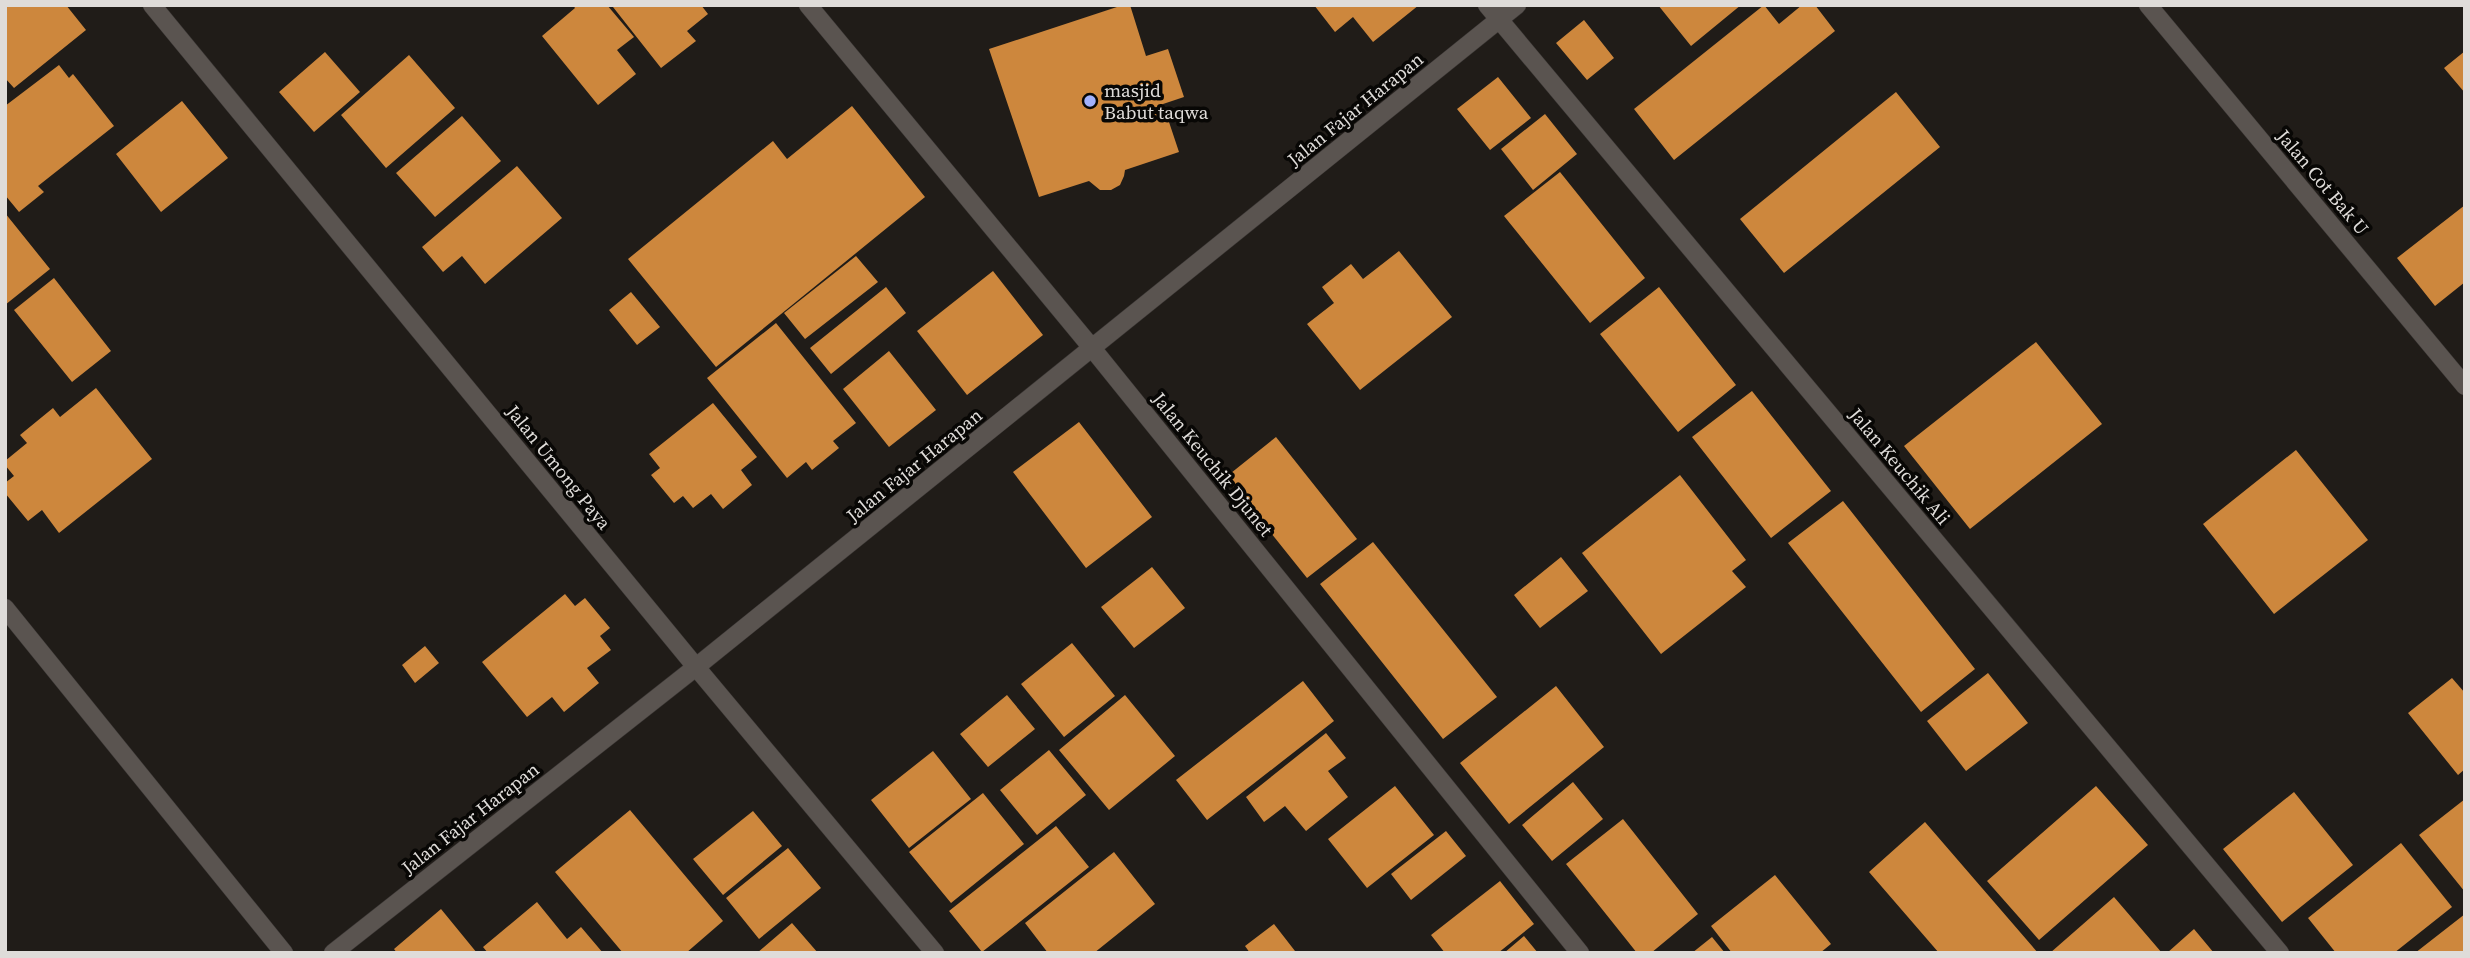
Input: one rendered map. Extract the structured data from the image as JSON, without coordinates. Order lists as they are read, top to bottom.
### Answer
{
  "streets": {
    "street": [
      "Jalan Fajar Harapan",
      "Jalan Cot Bak U",
      "Jalan Keuchik Djunet",
      "Jalan Keuchik Ali",
      "Jalan Umong Paya"
    ]
  },
  "crossings": [
    ["Jalan Fajar Harapan", "Jalan Keuchik Djunet"],
    ["Jalan Fajar Harapan", "Jalan Keuchik Ali"],
    ["Jalan Fajar Harapan", "Jalan Umong Paya"]
  ],
  "places": ["masjid Babut taqwa"]
}
